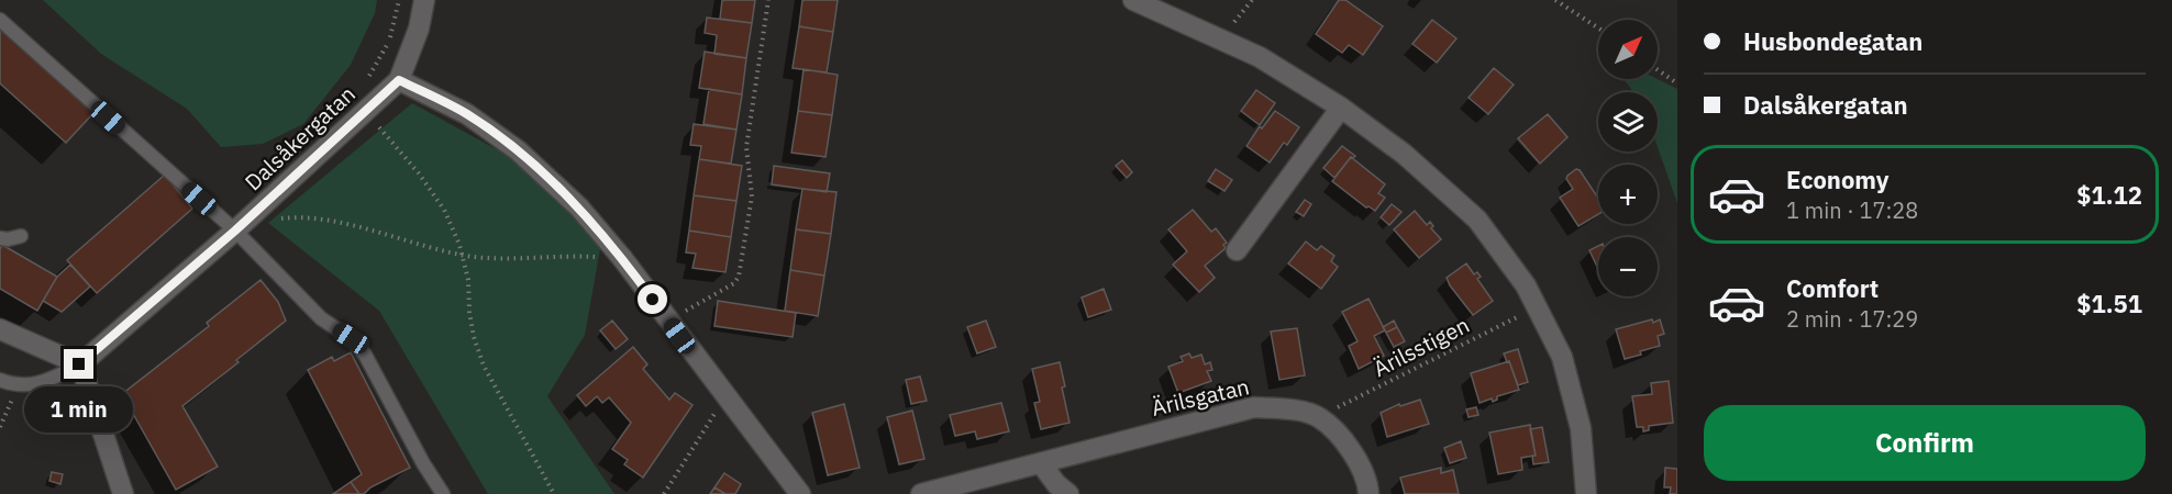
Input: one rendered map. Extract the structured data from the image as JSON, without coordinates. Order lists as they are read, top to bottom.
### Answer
{
  "streets": {
    "street": ["Dalsåkergatan", "Ärilsgatan"],
    "path": ["Ärilsstigen"]
  },
  "crossings": [
    ["Ärilsstigen", "Ärilsgatan"]
  ],
  "north": "top right",
  "page": {
    "banner": ["Husbondegatan", "Dalsåkergatan"],
    "map_buttons": ["+", "−"],
    "list": [
      {
        "name": "Economy",
        "note": "1 min · 17:28",
        "value": "$1.12"
      },
      {
        "name": "Comfort",
        "note": "2 min · 17:29",
        "value": "$1.51"
      }
    ],
    "bubble": "1 min",
    "buttons": "Confirm"
  }
}
